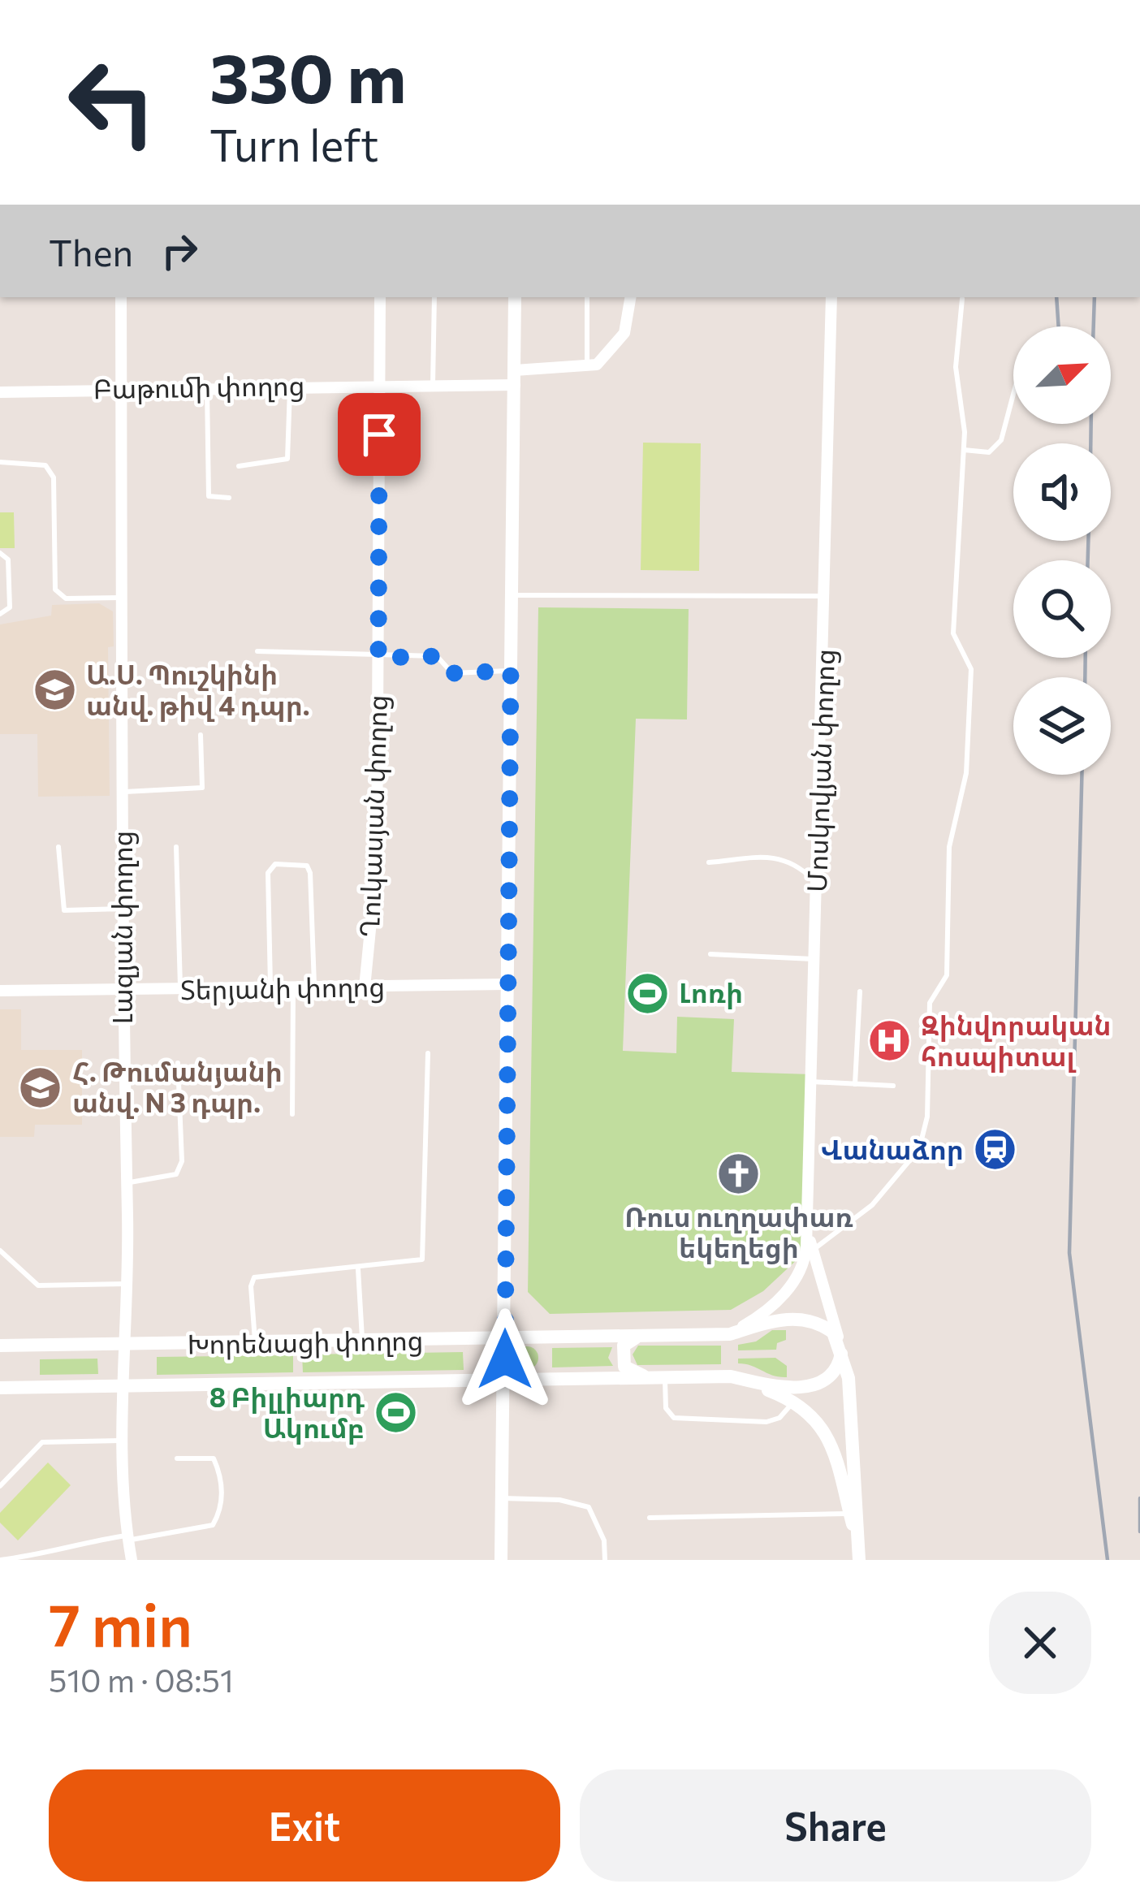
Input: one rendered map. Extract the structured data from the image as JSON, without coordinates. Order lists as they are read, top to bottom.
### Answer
{
  "streets": {
    "street": [
      "Բաթումի փողոց",
      "Մոսկովյան փողոց",
      "Ղուկասյան փողոց",
      "Լազյան փողոց",
      "Տերյանի փողոց",
      "Խորենացի փողոց"
    ]
  },
  "crossings": [
    ["Բաթումի փողոց", "Ղուկասյան փողոց"],
    ["Բաթումի փողոց", "Լազյան փողոց"],
    ["Ղուկասյան փողոց", "Տերյանի փողոց"],
    ["Լազյան փողոց", "Տերյանի փողոց"],
    ["Լազյան փողոց", "Խորենացի փողոց"]
  ],
  "places": {
    "school or university": ["Ա.Ս. Պուշկինի անվ. թիվ 4 դպր.", "Հ. Թումանյանի անվ. N 3 դպր."],
    "sports": ["Լոռի", "8 Բիլլիարդ Ակումբ"],
    "hospital": ["Զինվորական հոսպիտալ"],
    "station": ["Վանաձոր"],
    "church": ["Ռուս ուղղափառ եկեղեցի"]
  },
  "north": "top right",
  "page": {
    "turn": ["330 m", "Turn left"],
    "then": "Then",
    "heading": ["7 min", "510 m · 08:51"],
    "buttons": ["Exit", "Share"]
  }
}
